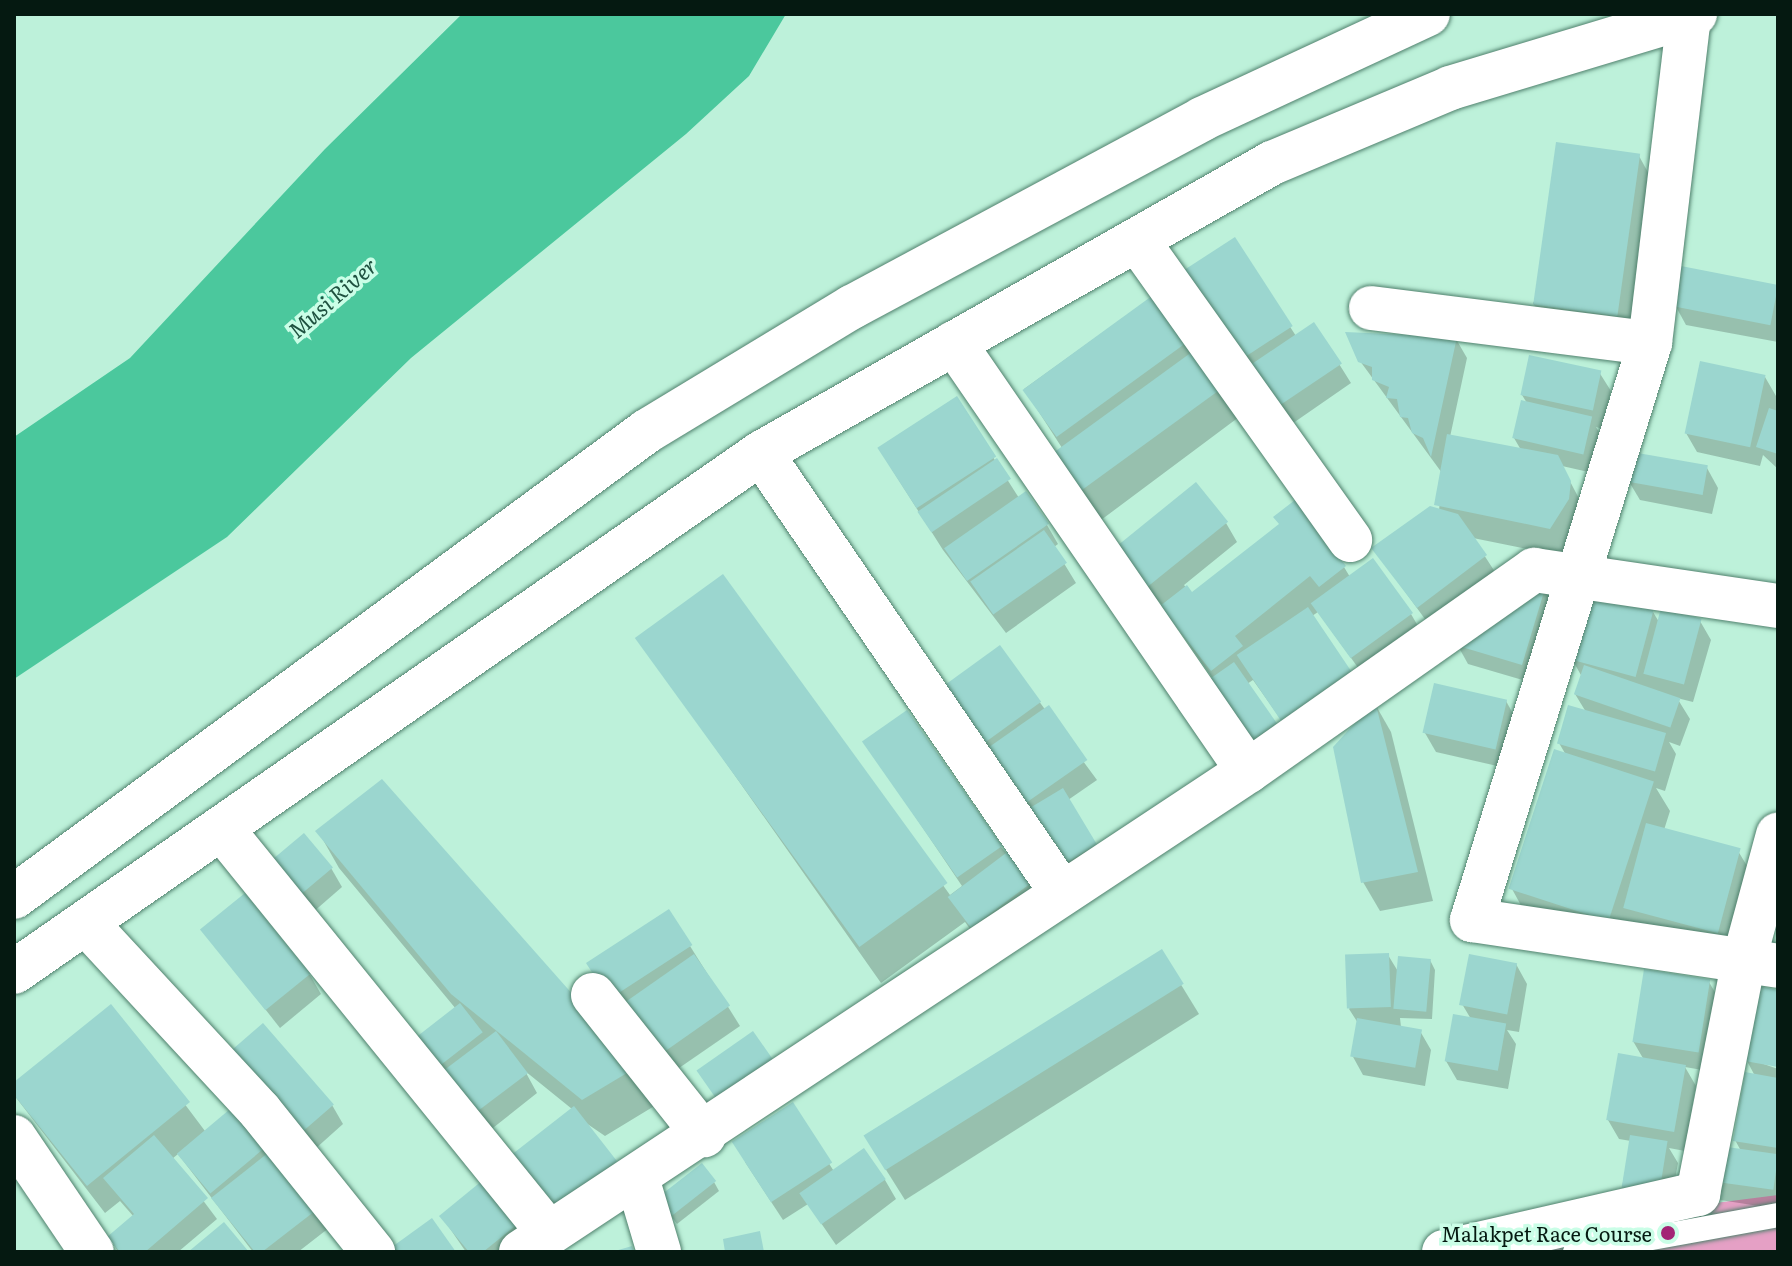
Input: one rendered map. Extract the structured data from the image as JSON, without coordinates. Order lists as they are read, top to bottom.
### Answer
{
  "water": ["Musi River"],
  "places": ["Malakpet Race Course"]
}
